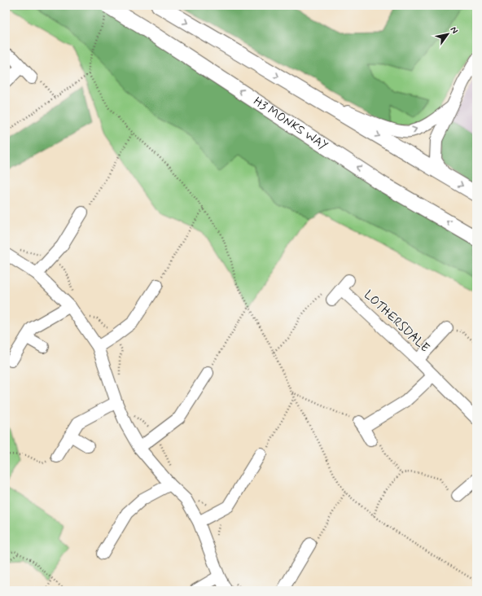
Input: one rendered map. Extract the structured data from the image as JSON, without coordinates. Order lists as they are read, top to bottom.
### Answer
{
  "streets": {
    "main road": ["H3 MONKS WAY"],
    "street": ["LOTHERSDALE"]
  },
  "north": "top right"
}
